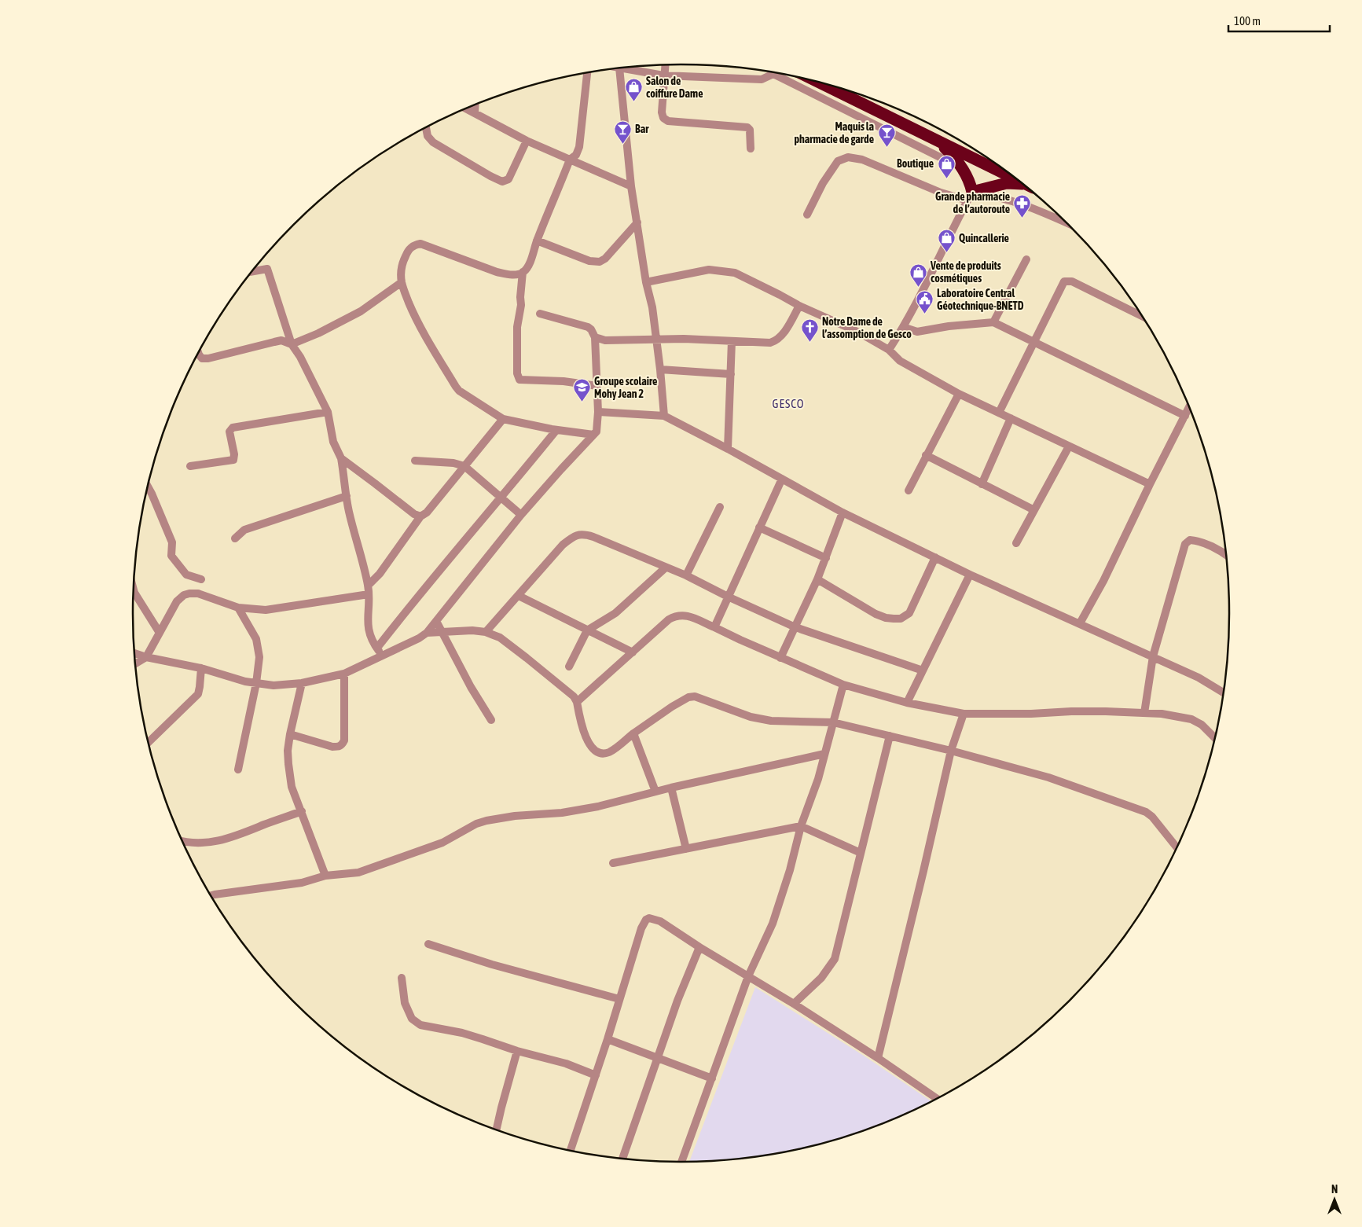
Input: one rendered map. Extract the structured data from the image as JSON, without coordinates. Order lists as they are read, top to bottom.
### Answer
{
  "districts": ["GESCO"],
  "places": {
    "shop": [
      "Salon de coiffure Dame",
      "Boutique",
      "Quincallerie",
      "Vente de produits cosmétiques"
    ],
    "bar": ["Bar", "Maquis la pharmacie de garde"],
    "pharmacy": ["Grande pharmacie de l’autoroute"],
    "public building": ["Laboratoire Central Géotechnique-BNETD"],
    "church": ["Notre Dame de l’assomption de Gesco"],
    "school or university": ["Groupe scolaire Mohy Jean 2"]
  },
  "scale_bar": "100 m",
  "north": "top"
}
